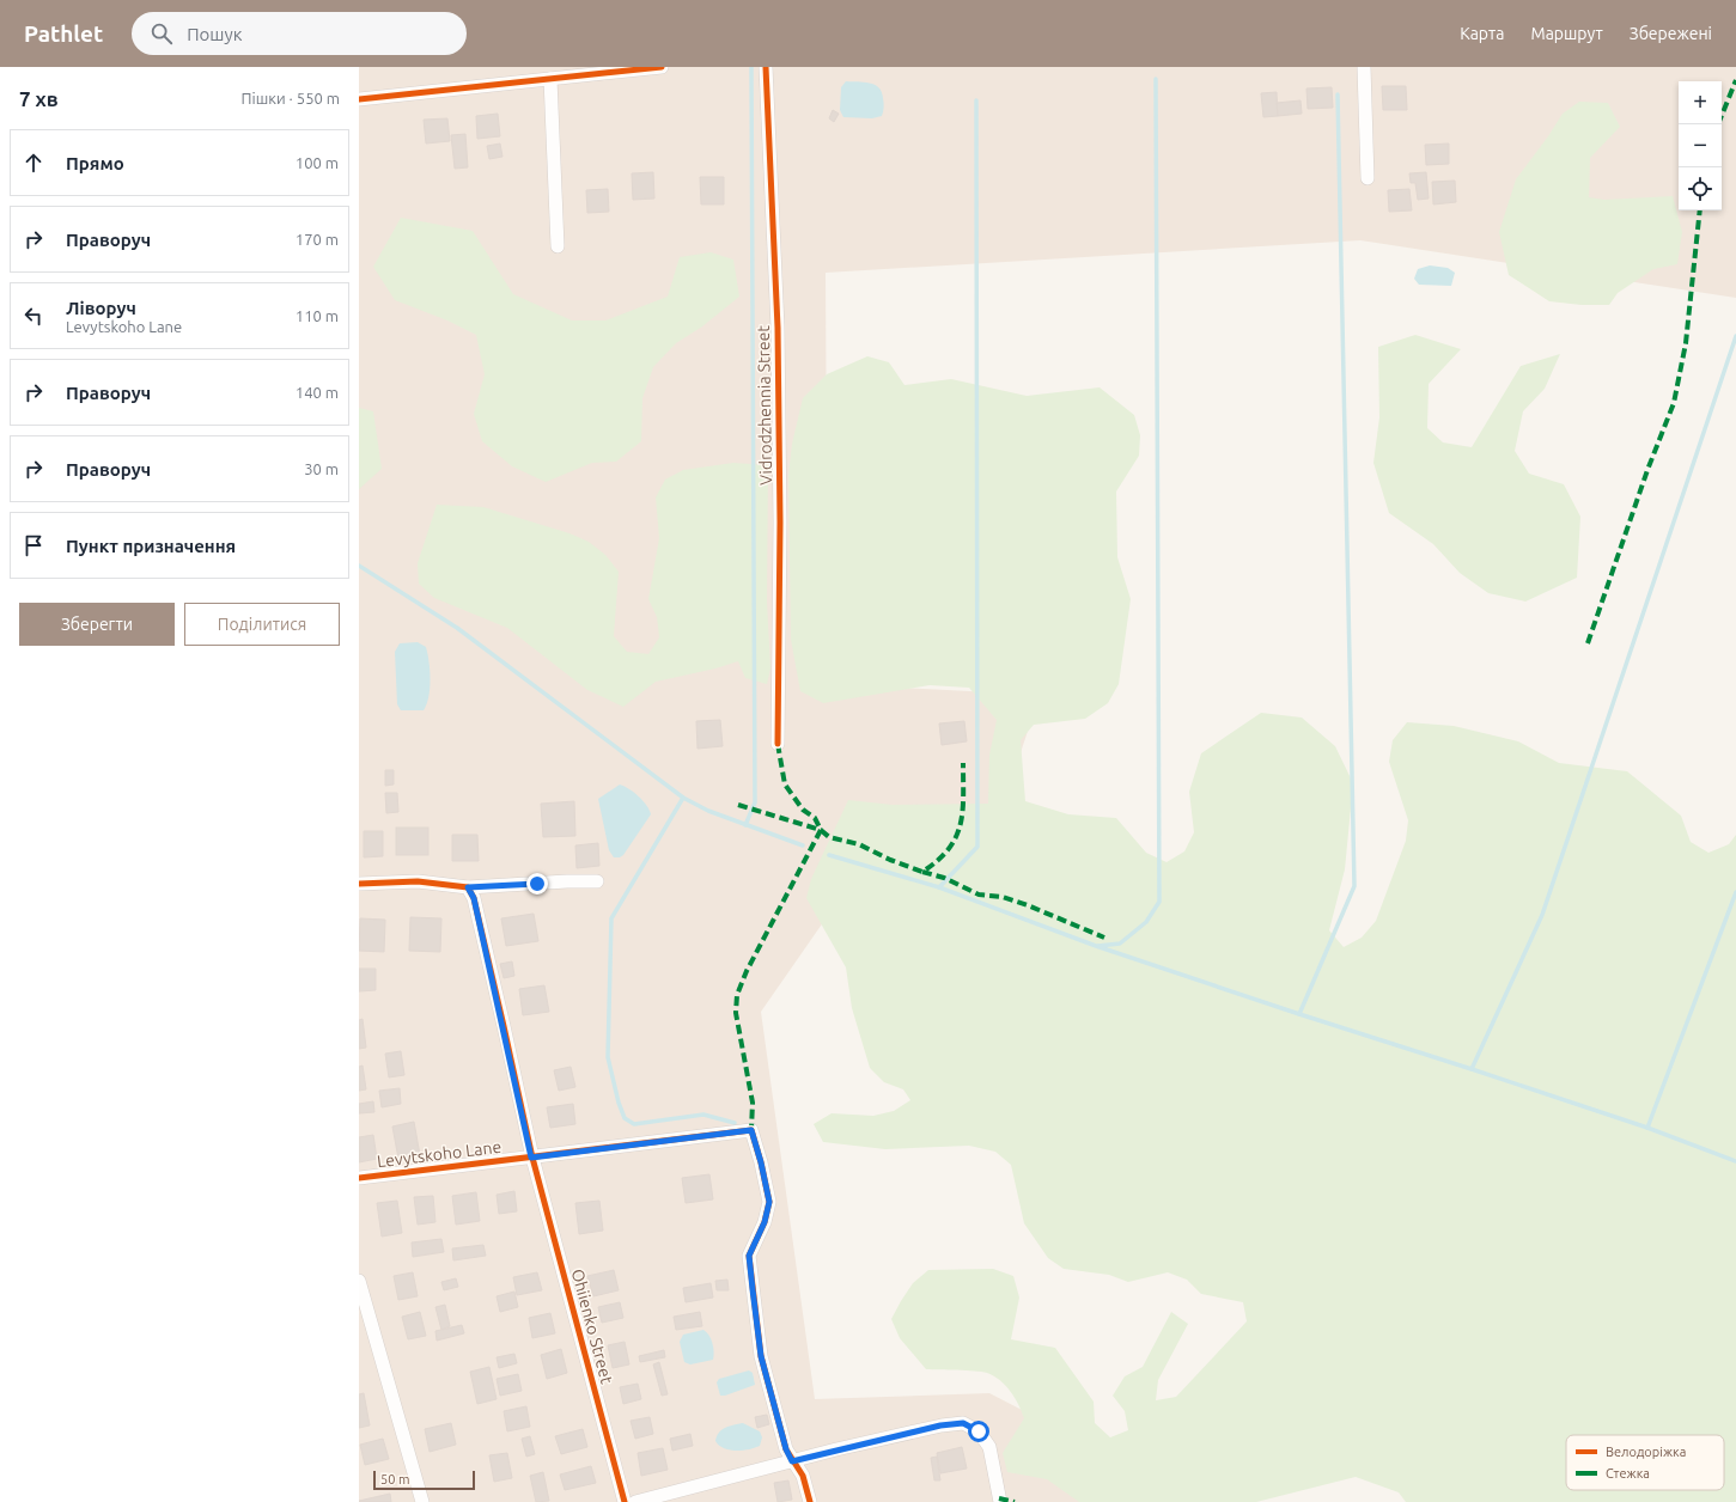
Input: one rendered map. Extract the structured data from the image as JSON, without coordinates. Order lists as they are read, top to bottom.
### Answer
{
  "streets": {
    "street": ["Vidrodzhennia Street", "Levytskoho Lane", "Ohiienko Street"]
  },
  "crossings": [
    ["Levytskoho Lane", "Ohiienko Street"]
  ],
  "legend": ["Велодоріжка", "Стежка"],
  "scale_bar": "50 m",
  "page": {
    "header": "Pathlet",
    "search": "Пошук",
    "nav": ["Карта", "Маршрут", "Збережені"],
    "heading": ["7 хв", "Пішки · 550 m"],
    "map_buttons": ["+", "−"],
    "list": [
      ["Прямо", "100 m"],
      ["Праворуч", "170 m"],
      ["Ліворуч", "Levytskoho Lane", "110 m"],
      ["Праворуч", "140 m"],
      ["Праворуч", "30 m"],
      "Пункт призначення"
    ],
    "buttons": ["Зберегти", "Поділитися"],
    "scale": "50 m"
  }
}
